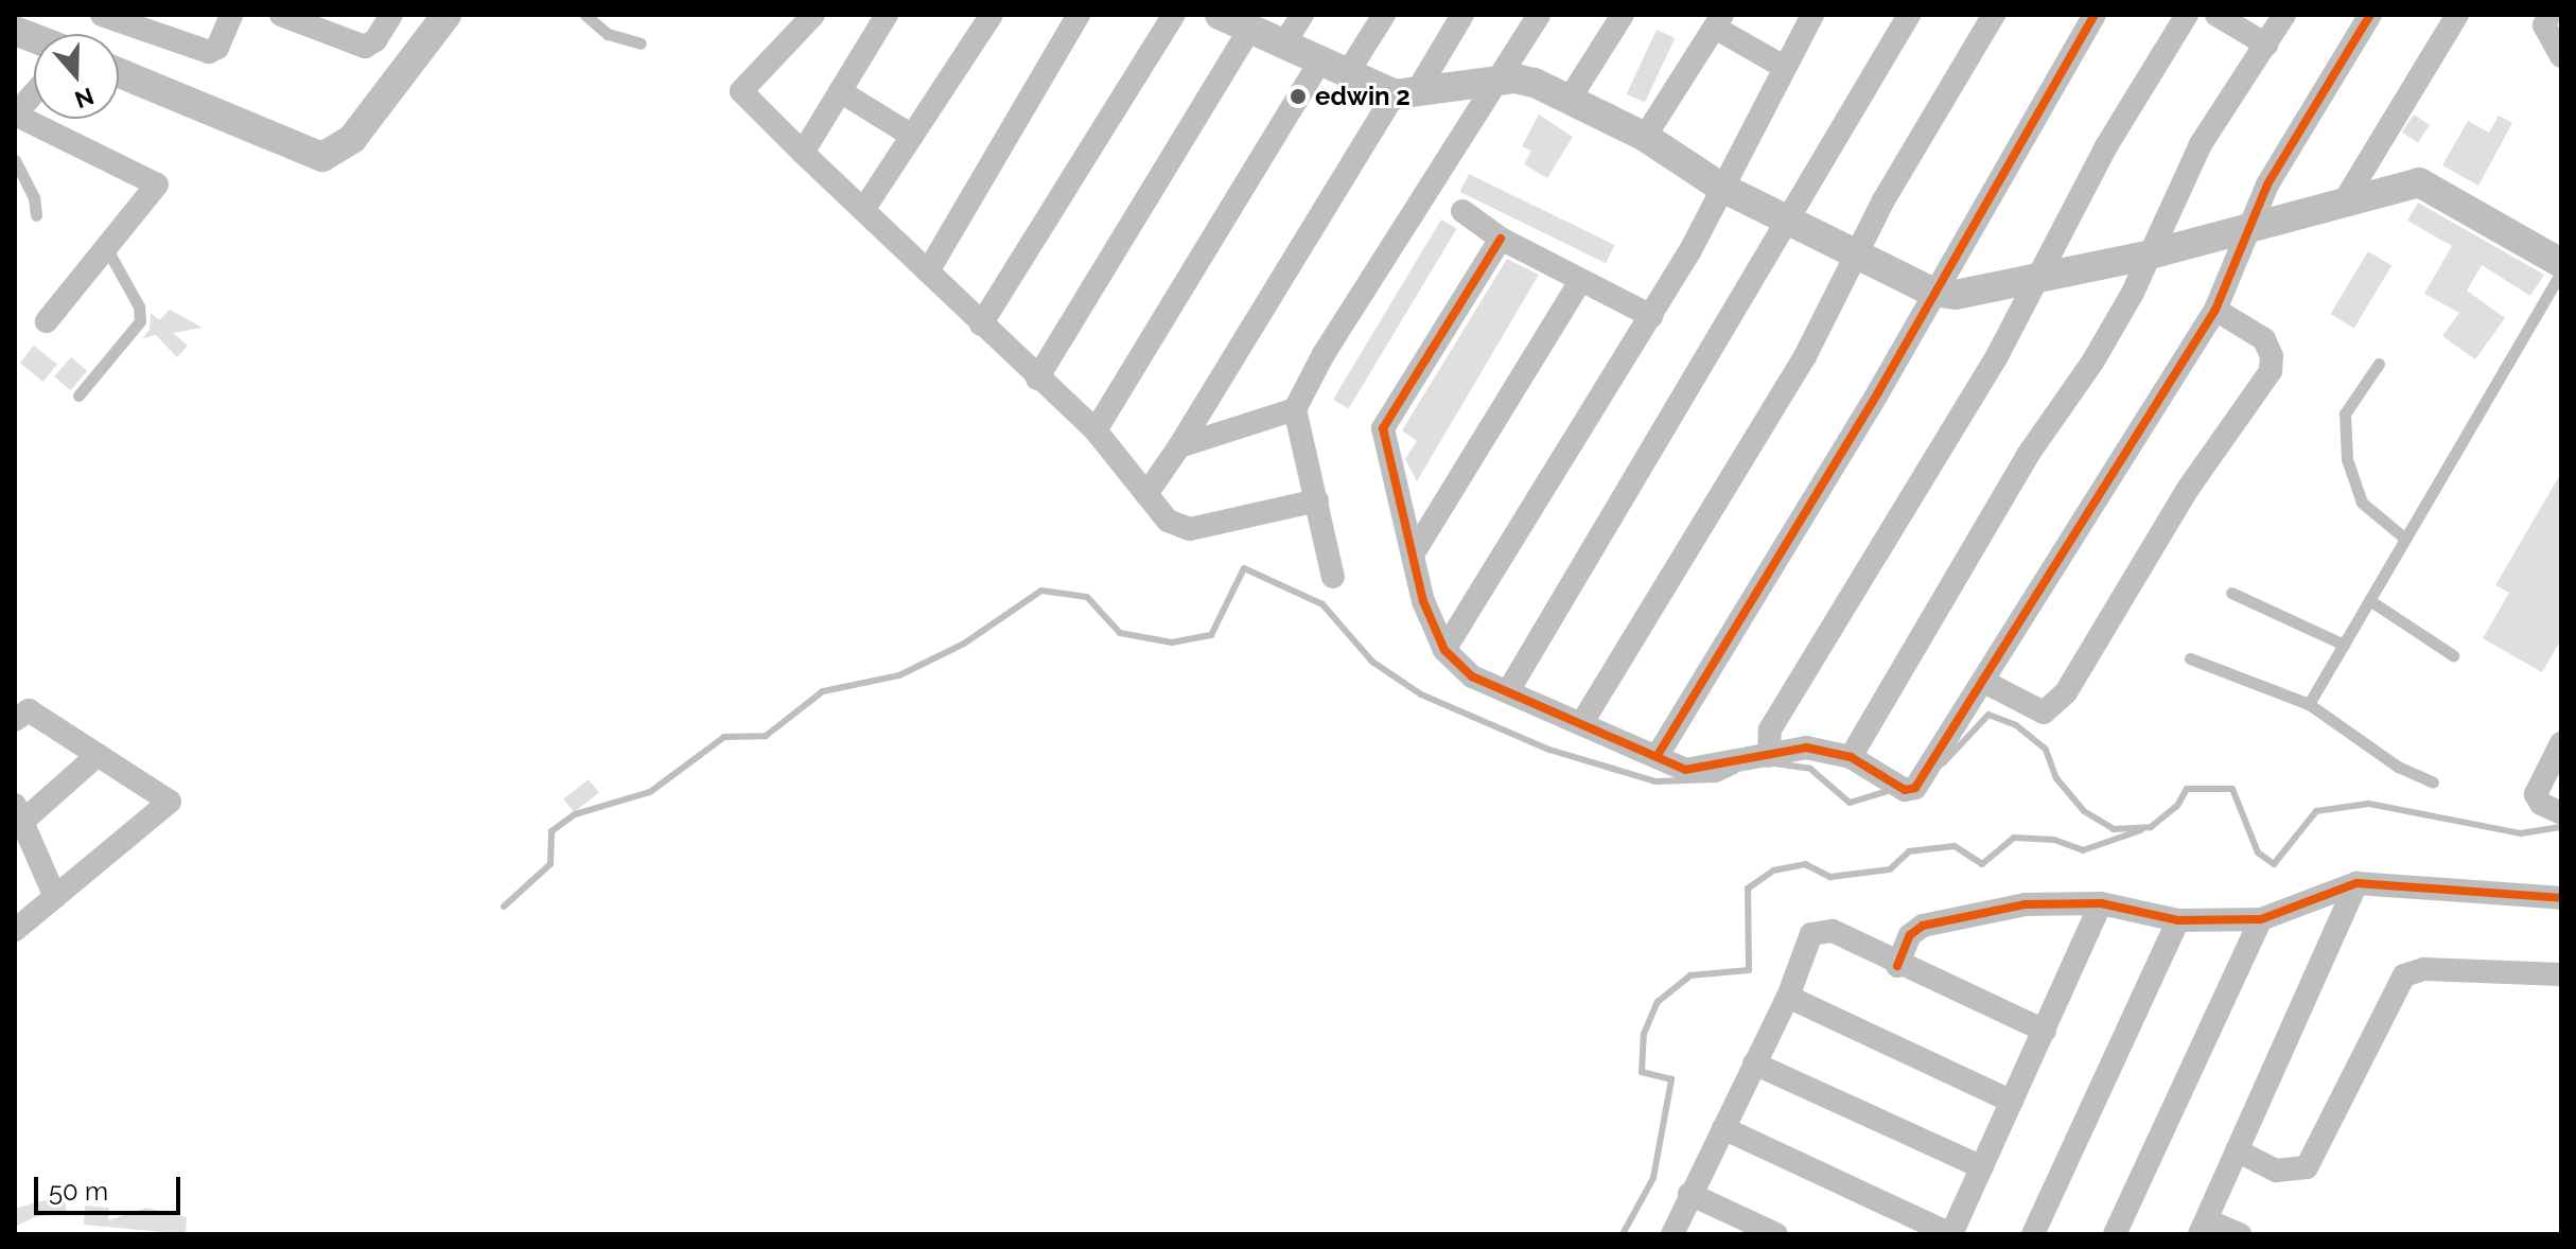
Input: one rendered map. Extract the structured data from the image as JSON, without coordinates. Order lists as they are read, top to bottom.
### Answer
{
  "places": ["edwin 2"],
  "scale_bar": "50 m",
  "north": "bottom"
}
